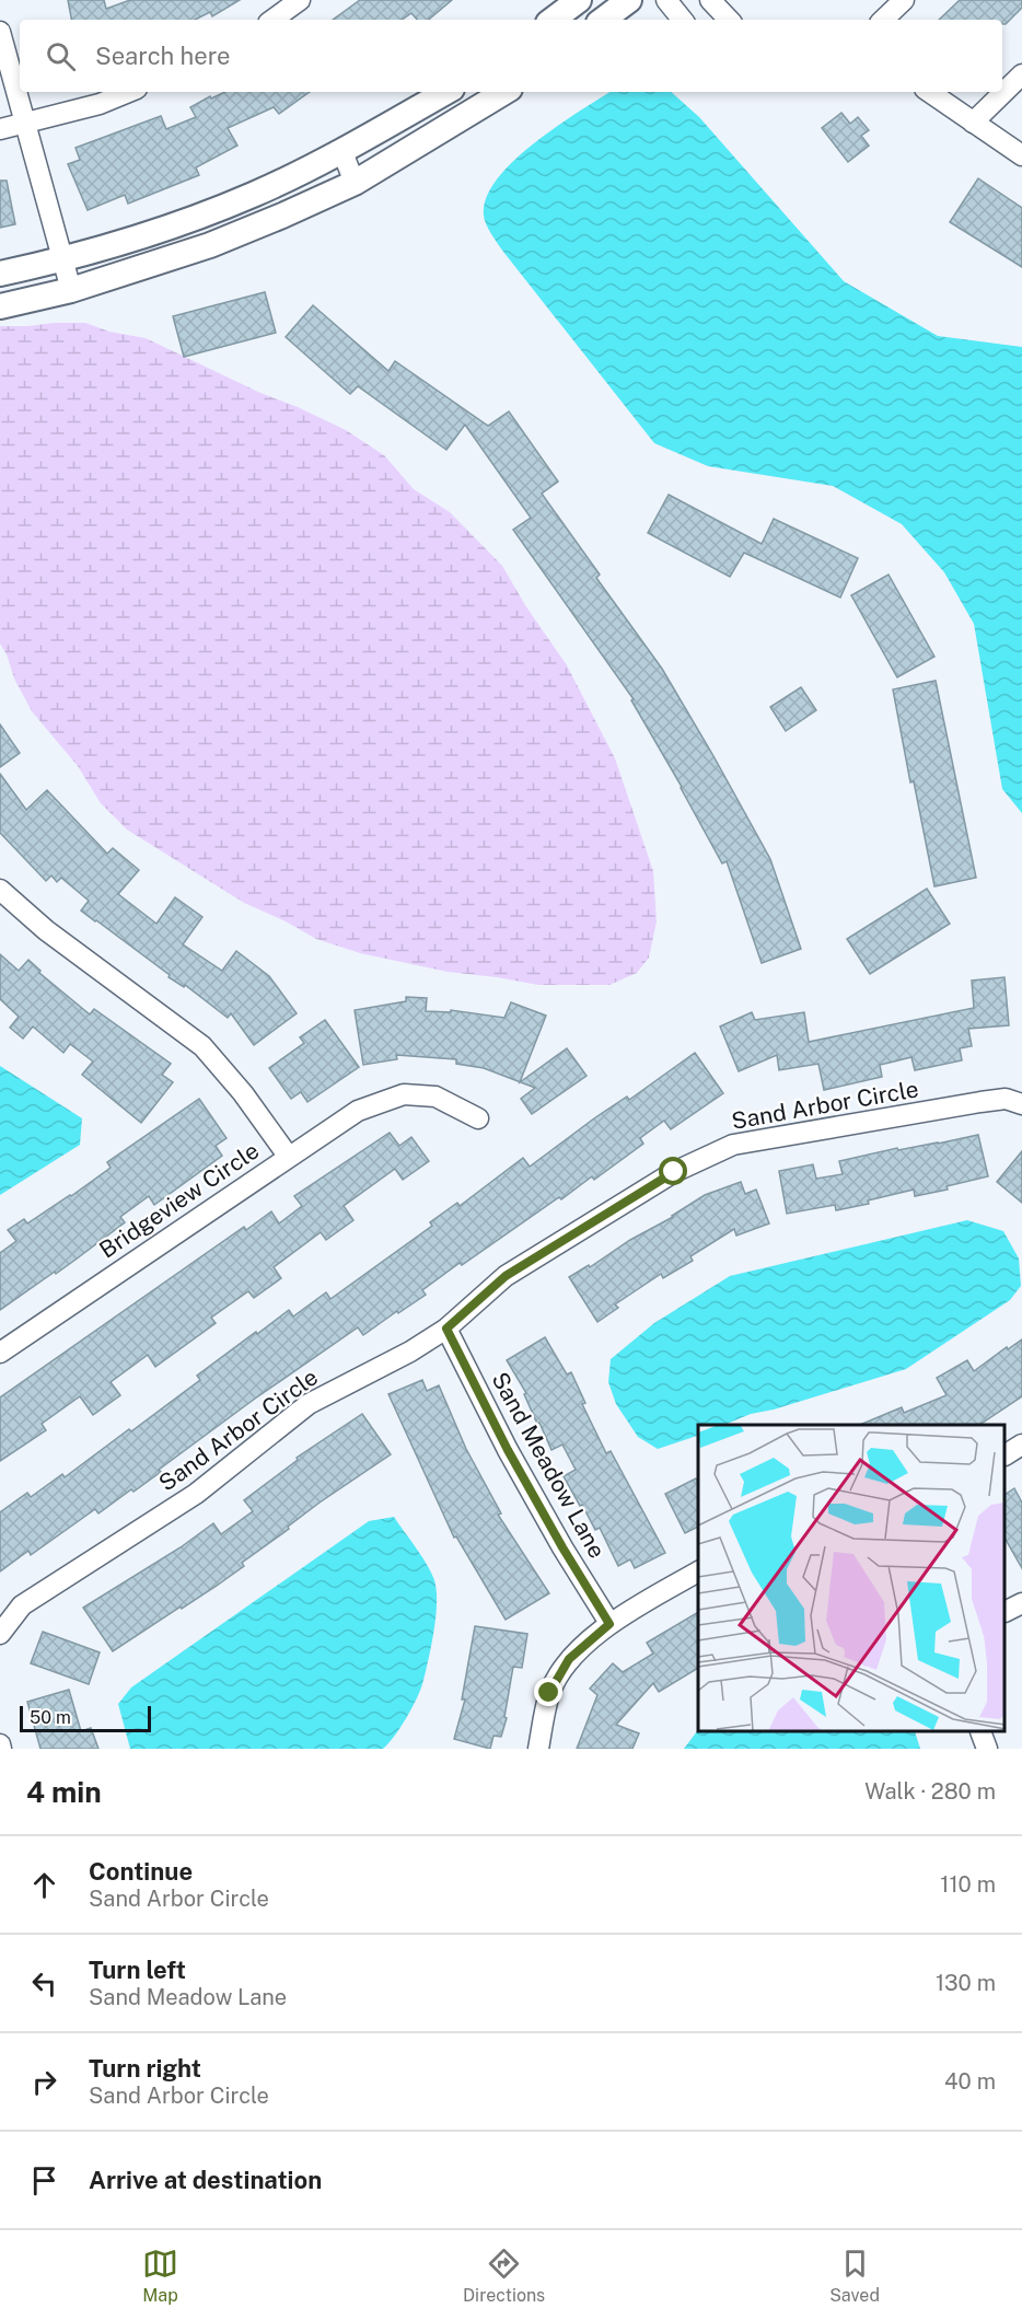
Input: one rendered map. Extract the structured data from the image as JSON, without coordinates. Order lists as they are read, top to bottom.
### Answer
{
  "streets": {
    "street": ["Sand Arbor Circle", "Bridgeview Circle", "Sand Meadow Lane"]
  },
  "crossings": [
    ["Sand Arbor Circle", "Sand Meadow Lane"]
  ],
  "scale_bar": "50 m",
  "page": {
    "search": "Search here",
    "scale": "50 m",
    "heading": ["4 min", "Walk · 280 m"],
    "list": [
      ["Continue", "Sand Arbor Circle", "110 m"],
      ["Turn left", "Sand Meadow Lane", "130 m"],
      ["Turn right", "Sand Arbor Circle", "40 m"],
      "Arrive at destination"
    ],
    "nav": ["Map", "Directions", "Saved"]
  }
}
